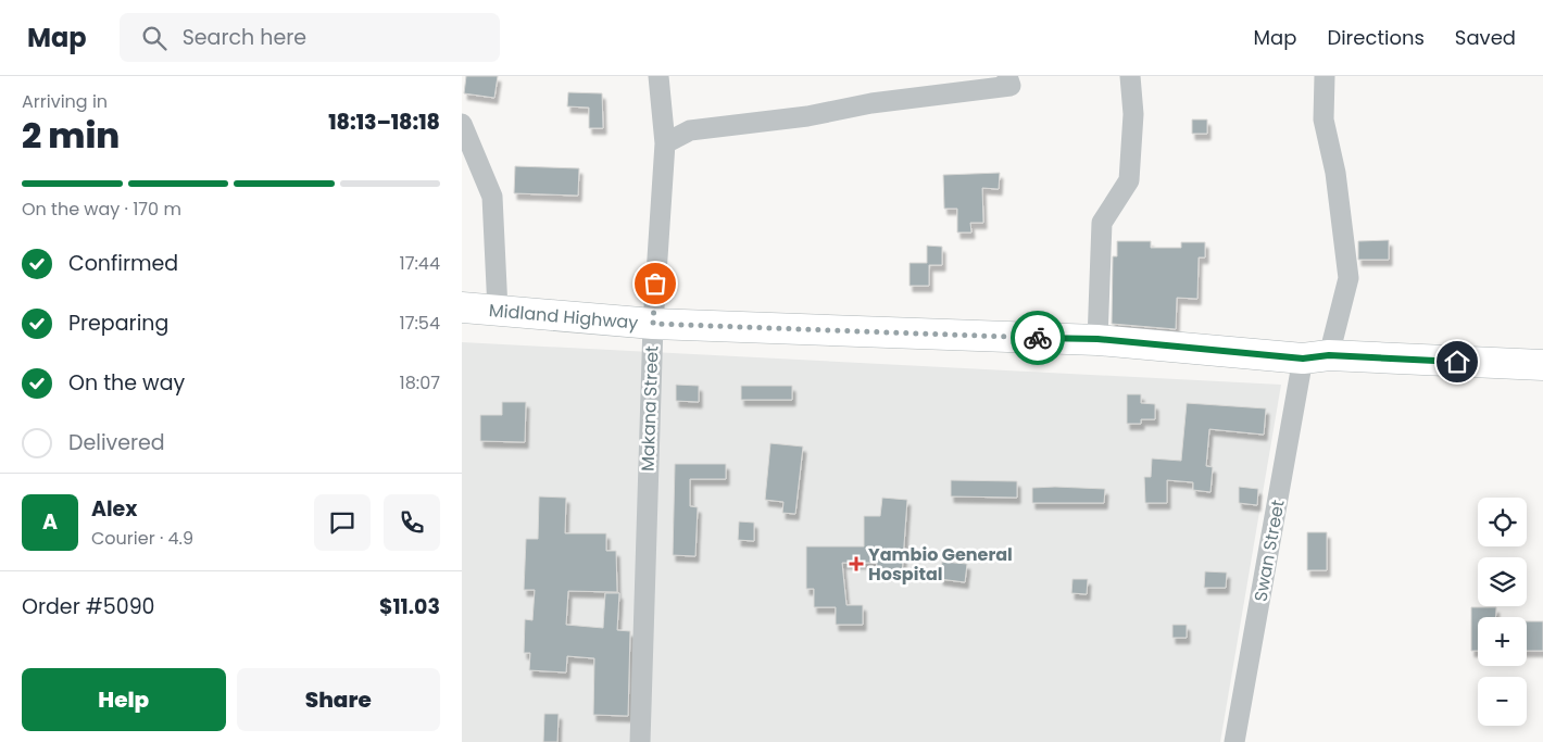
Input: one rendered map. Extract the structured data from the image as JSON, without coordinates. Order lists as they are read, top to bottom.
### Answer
{
  "streets": {
    "main road": ["Midland Highway"],
    "street": ["Makana Street", "Swan Street"]
  },
  "crossings": [
    ["Midland Highway", "Makana Street"],
    ["Midland Highway", "Swan Street"]
  ],
  "places": {
    "health": ["Yambio General Hospital"]
  },
  "page": {
    "header": "Map",
    "search": "Search here",
    "nav": ["Map", "Directions", "Saved"],
    "heading": ["2 min", "Arriving in", "18:13–18:18"],
    "panel": [
      "Alex",
      "Courier · 4.9",
      "Order #5090",
      "$11.03"
    ],
    "bar": "On the way · 170 m",
    "list": [
      ["Confirmed", "17:44"],
      ["Preparing", "17:54"],
      ["On the way", "18:07"],
      "Delivered"
    ],
    "round": "A",
    "map_buttons": ["+", "−"],
    "buttons": ["Help", "Share"]
  }
}
